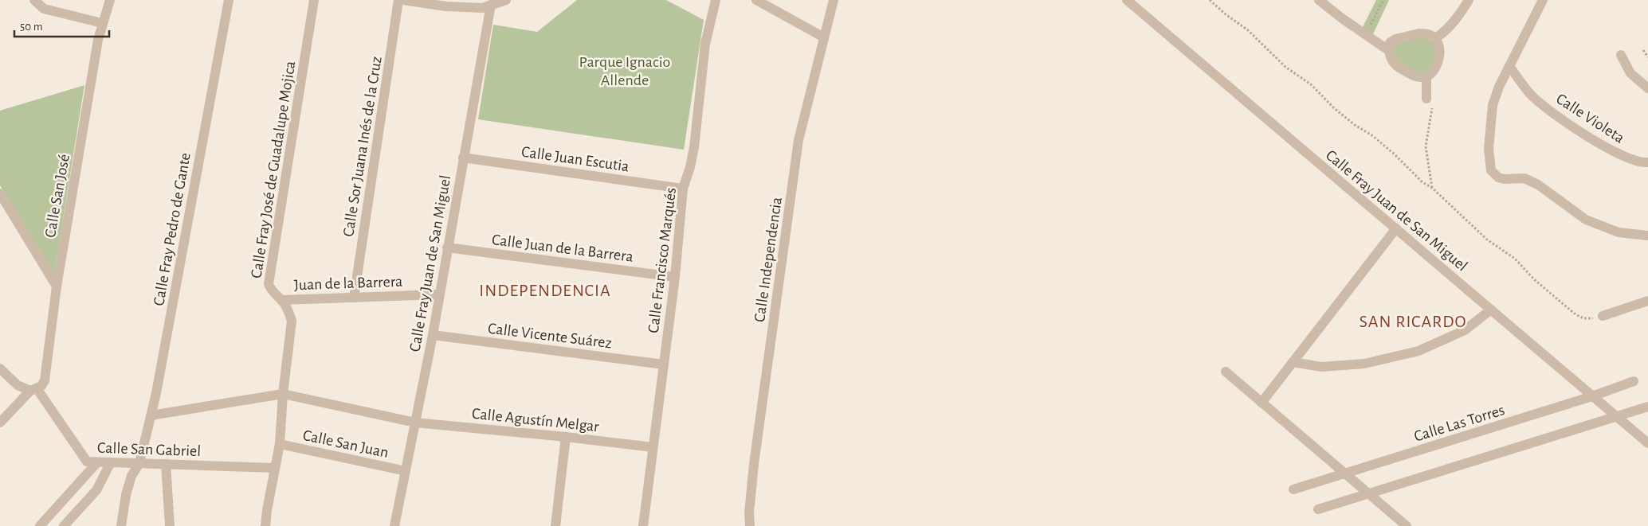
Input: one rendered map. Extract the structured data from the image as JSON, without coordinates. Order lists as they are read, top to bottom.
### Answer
{
  "streets": {
    "street": [
      "Calle Violeta",
      "Calle Sor Juana Inés de la Cruz",
      "Calle Juan Escutia",
      "Calle Fray José de Guadalupe Mojica",
      "Calle San José",
      "Calle Fray Juan de San Miguel",
      "Calle Fray Pedro de Gante",
      "Calle Juan de la Barrera",
      "Calle Independencia",
      "Calle Francisco Marqués",
      "Juan de la Barrera",
      "Calle Vicente Suárez",
      "Calle Agustín Melgar",
      "Calle Las Torres",
      "Calle San Juan",
      "Calle San Gabriel"
    ]
  },
  "crossings": [
    ["Calle Sor Juana Inés de la Cruz", "Juan de la Barrera"],
    ["Calle Juan Escutia", "Calle Fray Juan de San Miguel"],
    ["Calle Juan Escutia", "Calle Francisco Marqués"],
    ["Calle Fray José de Guadalupe Mojica", "Juan de la Barrera"],
    ["Calle Fray José de Guadalupe Mojica", "Calle Agustín Melgar"],
    ["Calle Fray José de Guadalupe Mojica", "Calle San Juan"],
    ["Calle Fray José de Guadalupe Mojica", "Calle San Gabriel"],
    ["Calle San José", "Calle San Gabriel"],
    ["Calle Fray Juan de San Miguel", "Calle Juan de la Barrera"],
    ["Calle Fray Juan de San Miguel", "Juan de la Barrera"],
    ["Calle Fray Juan de San Miguel", "Calle Vicente Suárez"],
    ["Calle Fray Juan de San Miguel", "Calle Agustín Melgar"],
    ["Calle Fray Juan de San Miguel", "Calle Las Torres"],
    ["Calle Fray Juan de San Miguel", "Calle San Juan"],
    ["Calle Fray Pedro de Gante", "Calle San Gabriel"],
    ["Calle Juan de la Barrera", "Calle Francisco Marqués"],
    ["Calle Francisco Marqués", "Calle Vicente Suárez"],
    ["Calle Francisco Marqués", "Calle Agustín Melgar"]
  ],
  "districts": ["INDEPENDENCIA", "SAN RICARDO"],
  "parks": ["Parque Ignacio Allende"],
  "scale_bar": "50 m"
}
